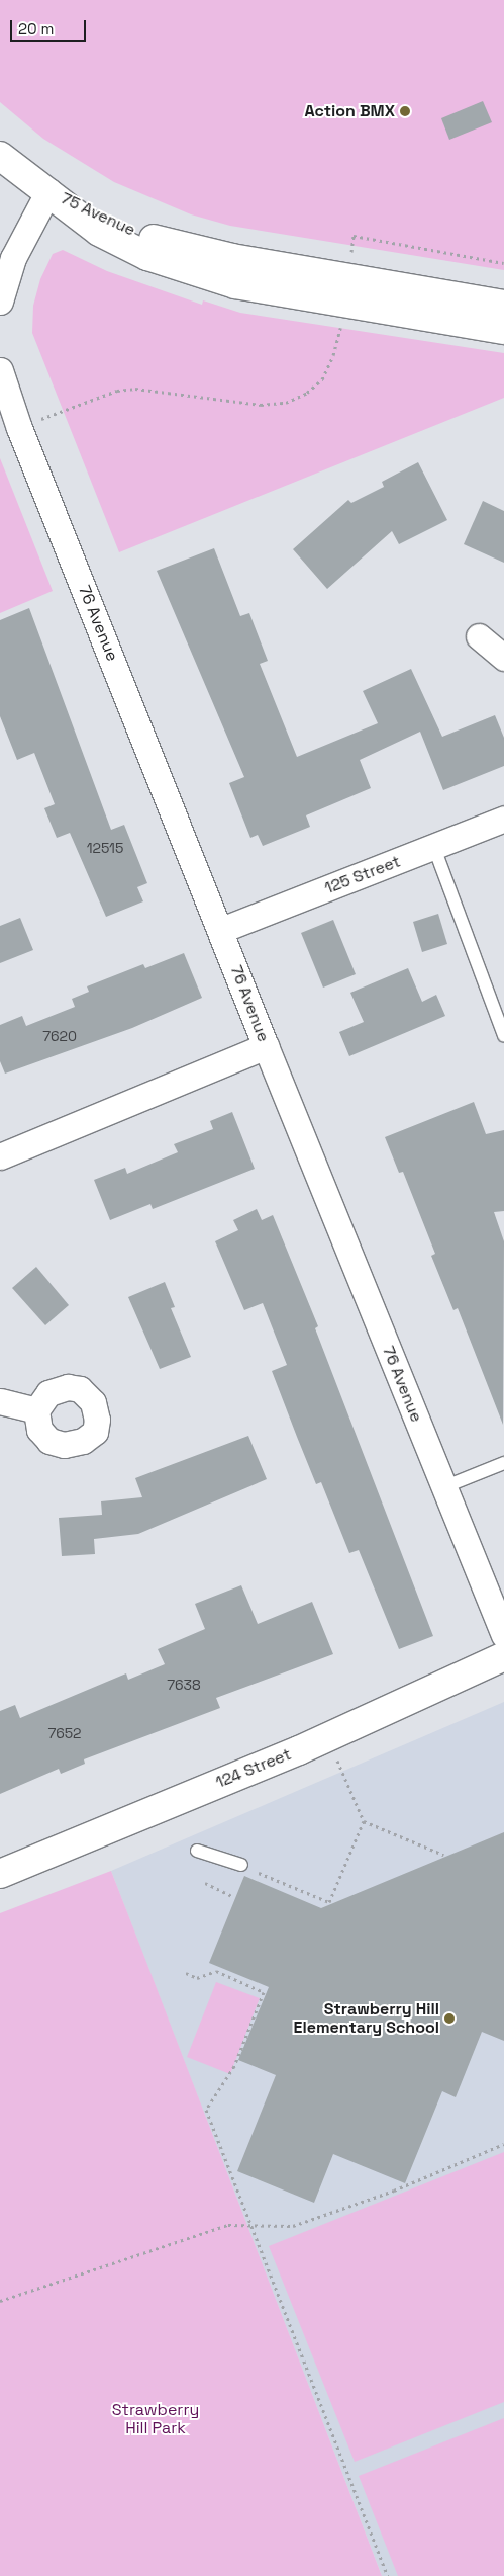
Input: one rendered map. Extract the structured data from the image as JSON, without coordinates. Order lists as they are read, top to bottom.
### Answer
{
  "streets": {
    "street": [
      "75 Avenue",
      "76 Avenue",
      "125 Street",
      "124 Street"
    ]
  },
  "crossings": [
    ["76 Avenue", "125 Street"]
  ],
  "parks": ["Strawberry Hill Park"],
  "places": ["Action BMX", "Strawberry Hill Elementary School"],
  "house_numbers": [
    "12515",
    "7620",
    "7638",
    "7652"
  ],
  "scale_bar": "20 m"
}
